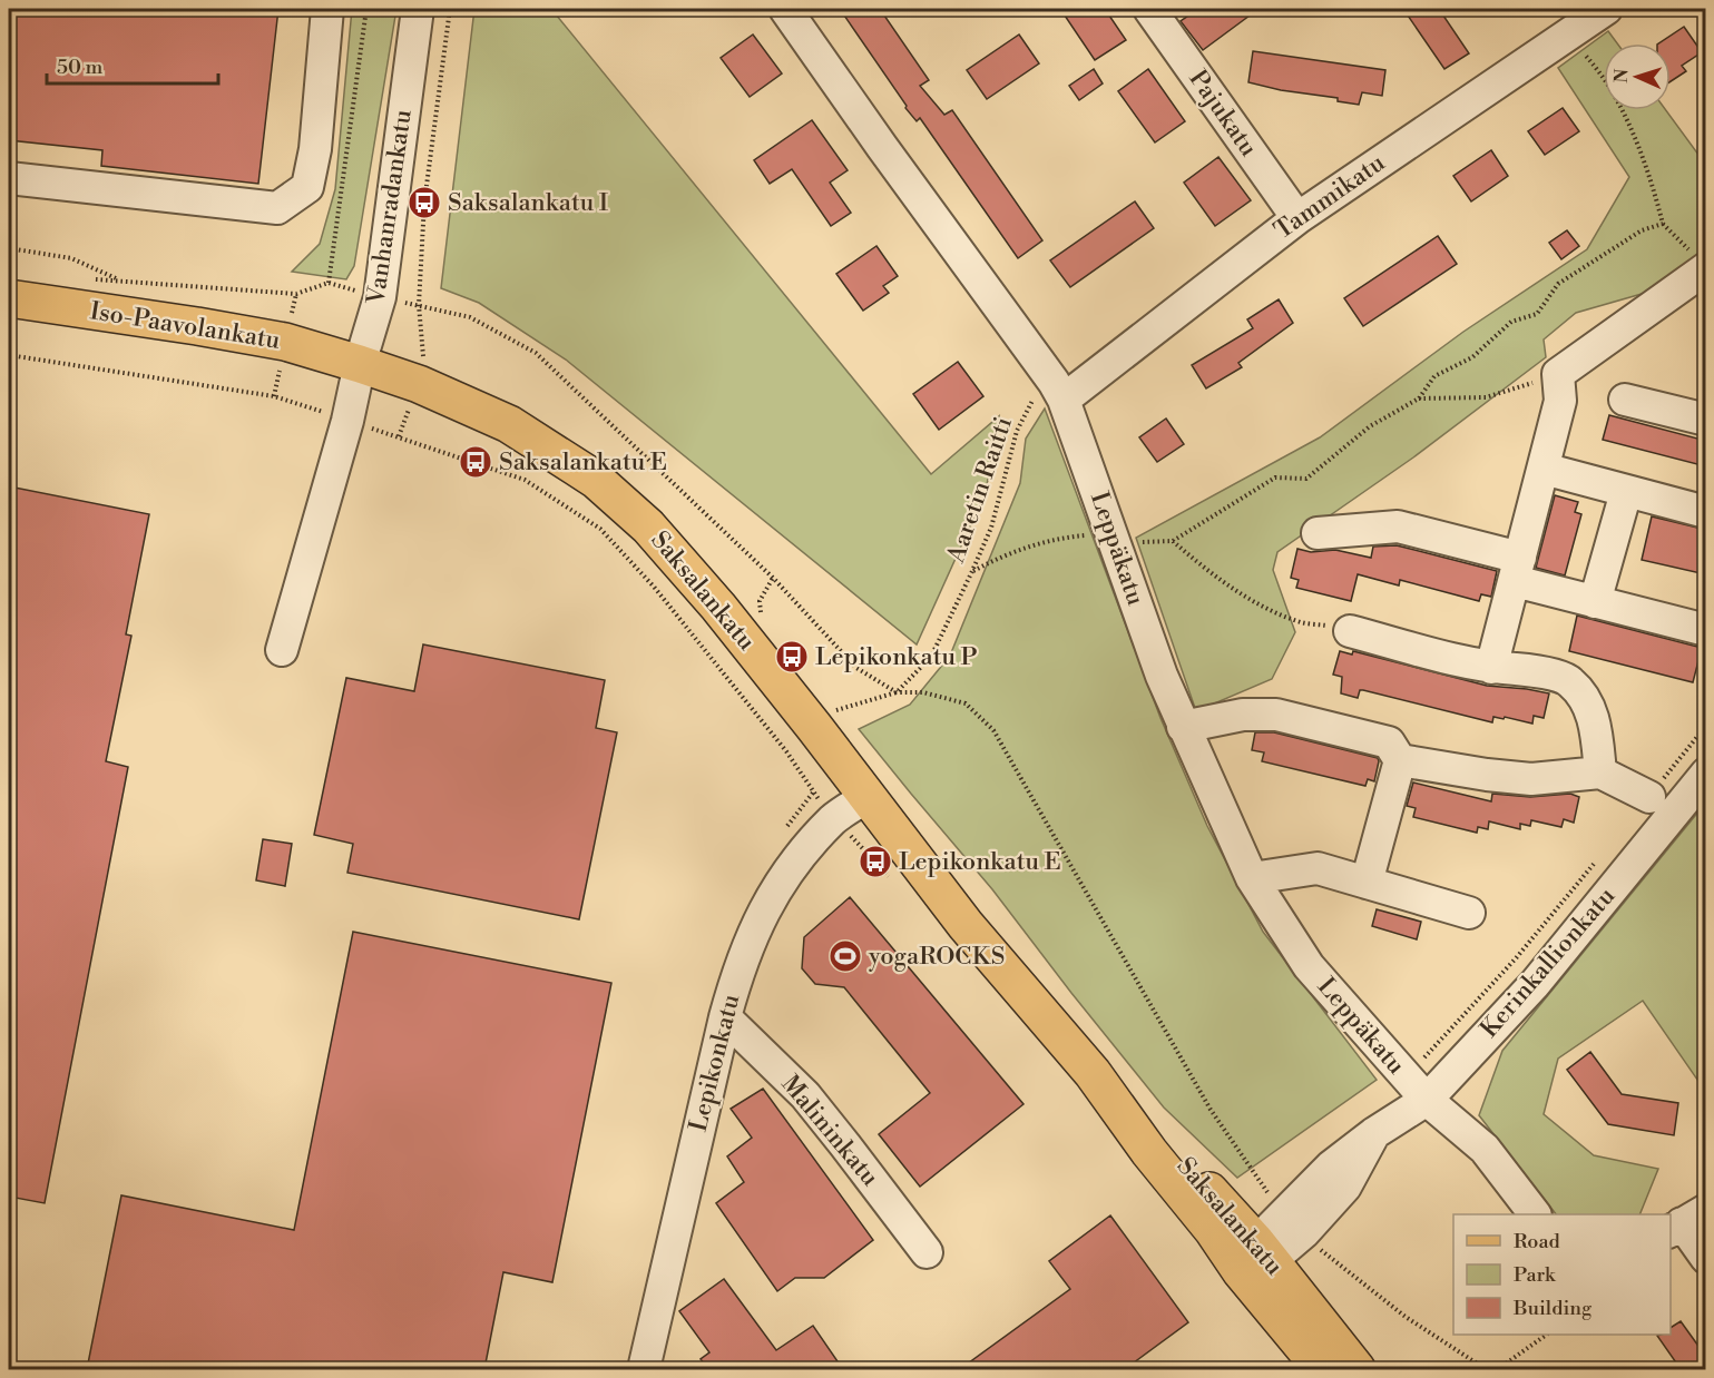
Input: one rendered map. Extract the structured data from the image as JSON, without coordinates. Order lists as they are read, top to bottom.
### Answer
{
  "streets": {
    "main road": ["Iso-Paavolankatu", "Saksalankatu"],
    "street": [
      "Pajukatu",
      "Tammikatu",
      "Vanhanradankatu",
      "Leppäkatu",
      "Kerinkallionkatu",
      "Lepikonkatu",
      "Malininkatu"
    ],
    "path": ["Aaretin Raitti"]
  },
  "crossings": [
    ["Pajukatu", "Tammikatu"],
    ["Tammikatu", "Aaretin Raitti"],
    ["Tammikatu", "Leppäkatu"],
    ["Vanhanradankatu", "Iso-Paavolankatu"],
    ["Vanhanradankatu", "Saksalankatu"],
    ["Iso-Paavolankatu", "Saksalankatu"],
    ["Aaretin Raitti", "Leppäkatu"],
    ["Leppäkatu", "Kerinkallionkatu"],
    ["Saksalankatu", "Kerinkallionkatu"],
    ["Saksalankatu", "Lepikonkatu"],
    ["Lepikonkatu", "Malininkatu"]
  ],
  "places": {
    "bus stop": [
      "Saksalankatu I",
      "Saksalankatu E",
      "Lepikonkatu P",
      "Lepikonkatu E"
    ],
    "sports": ["yogaROCKS"]
  },
  "legend": ["Road", "Park", "Building"],
  "scale_bar": "50 m",
  "north": "left"
}
